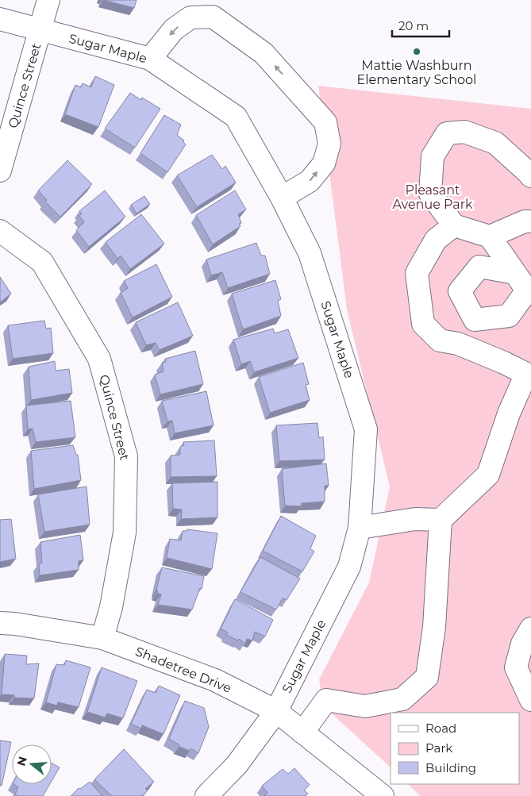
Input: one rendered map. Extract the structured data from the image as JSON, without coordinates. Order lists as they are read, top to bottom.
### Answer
{
  "streets": {
    "street": ["Sugar Maple", "Quince Street", "Shadetree Drive"]
  },
  "crossings": [
    ["Sugar Maple", "Quince Street"],
    ["Sugar Maple", "Shadetree Drive"],
    ["Quince Street", "Shadetree Drive"]
  ],
  "parks": ["Pleasant Avenue Park"],
  "places": ["Mattie Washburn Elementary School"],
  "legend": ["Road", "Park", "Building"],
  "scale_bar": "20 m",
  "north": "left"
}
